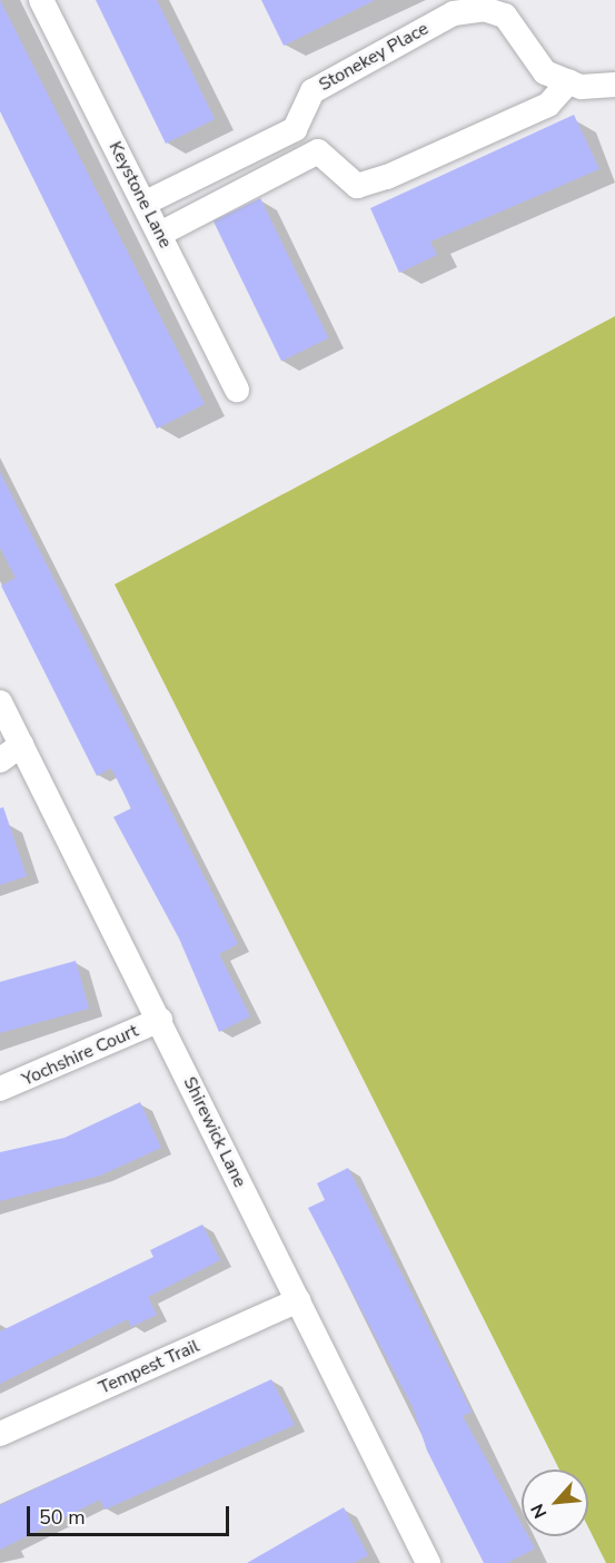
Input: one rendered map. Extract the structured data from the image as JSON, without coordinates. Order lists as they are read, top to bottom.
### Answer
{
  "streets": {
    "street": [
      "Stonekey Place",
      "Keystone Lane",
      "Yochshire Court",
      "Shirewick Lane",
      "Tempest Trail"
    ]
  },
  "crossings": [
    ["Stonekey Place", "Keystone Lane"],
    ["Yochshire Court", "Shirewick Lane"],
    ["Shirewick Lane", "Tempest Trail"]
  ],
  "scale_bar": "50 m",
  "north": "bottom left"
}
